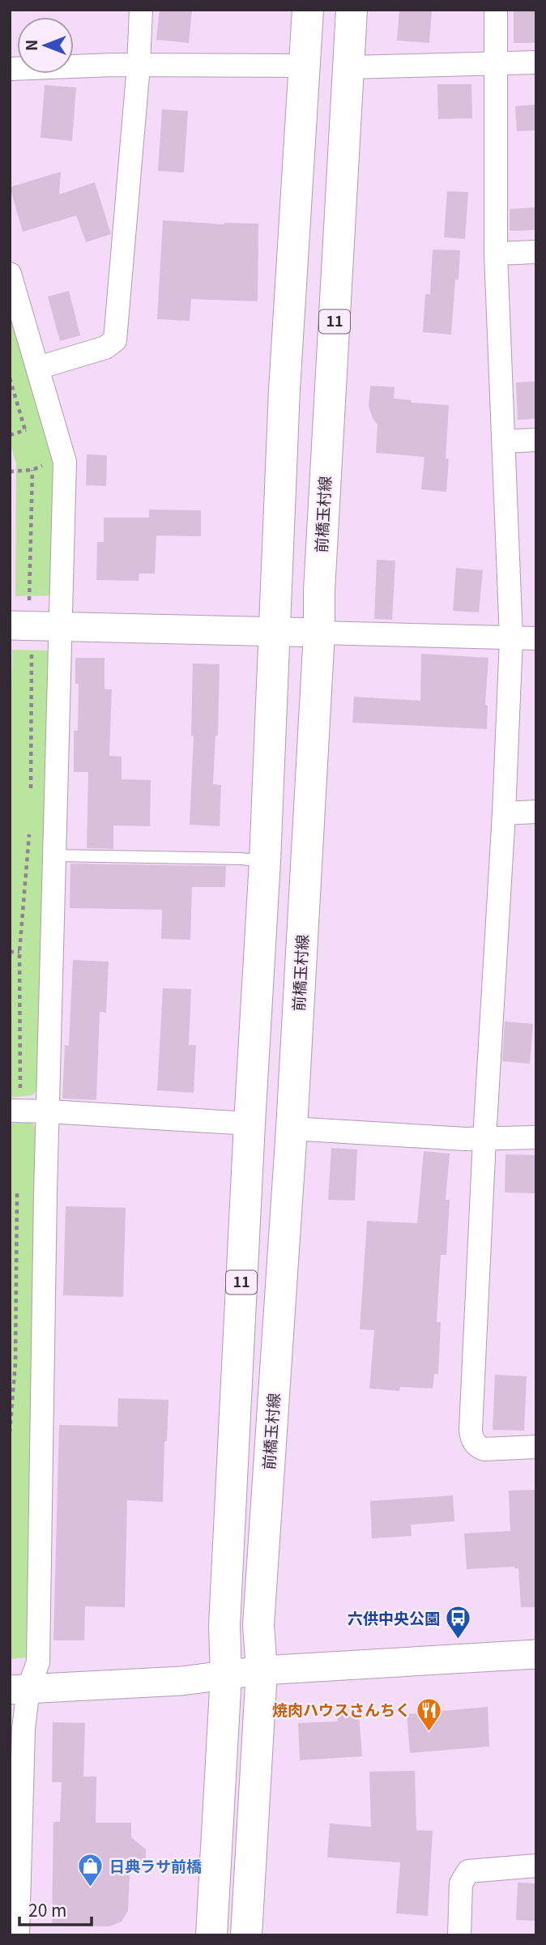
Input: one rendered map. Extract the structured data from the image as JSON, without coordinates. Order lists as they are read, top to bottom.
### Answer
{
  "streets": {
    "main road": ["11", "前橋玉村線"]
  },
  "places": {
    "bus stop": ["六供中央公園"],
    "restaurant": ["焼肉ハウスさんちく"],
    "shop": ["日典ラサ前橋"]
  },
  "scale_bar": "20 m",
  "north": "left"
}
